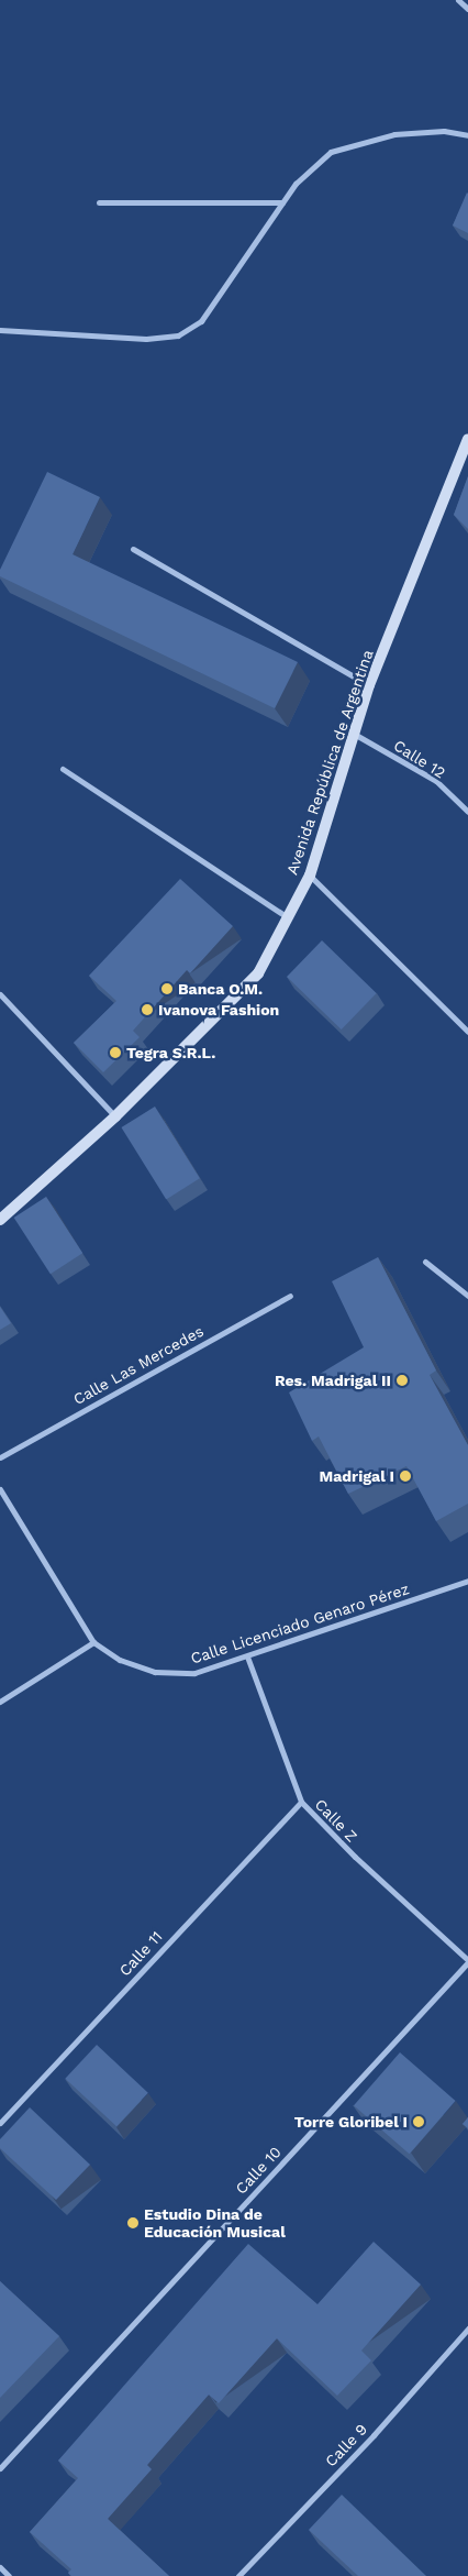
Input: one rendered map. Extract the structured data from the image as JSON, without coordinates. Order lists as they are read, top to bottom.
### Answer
{
  "streets": {
    "main road": ["Avenida República de Argentina"],
    "street": [
      "Calle 12",
      "Calle Las Mercedes",
      "Calle Licenciado Genaro Pérez",
      "Calle Z",
      "Calle 11",
      "Calle 10",
      "Calle 9"
    ]
  },
  "crossings": [
    ["Calle 12", "Avenida República de Argentina"],
    ["Calle Licenciado Genaro Pérez", "Calle Z"],
    ["Calle Z", "Calle 11"],
    ["Calle Z", "Calle 10"]
  ],
  "places": [
    "Banca O.M.",
    "Ivanova Fashion",
    "Tegra S.R.L.",
    "Res. Madrigal II",
    "Madrigal I",
    "Torre Gloribel I",
    "Estudio Dina de Educación Musical"
  ]
}
